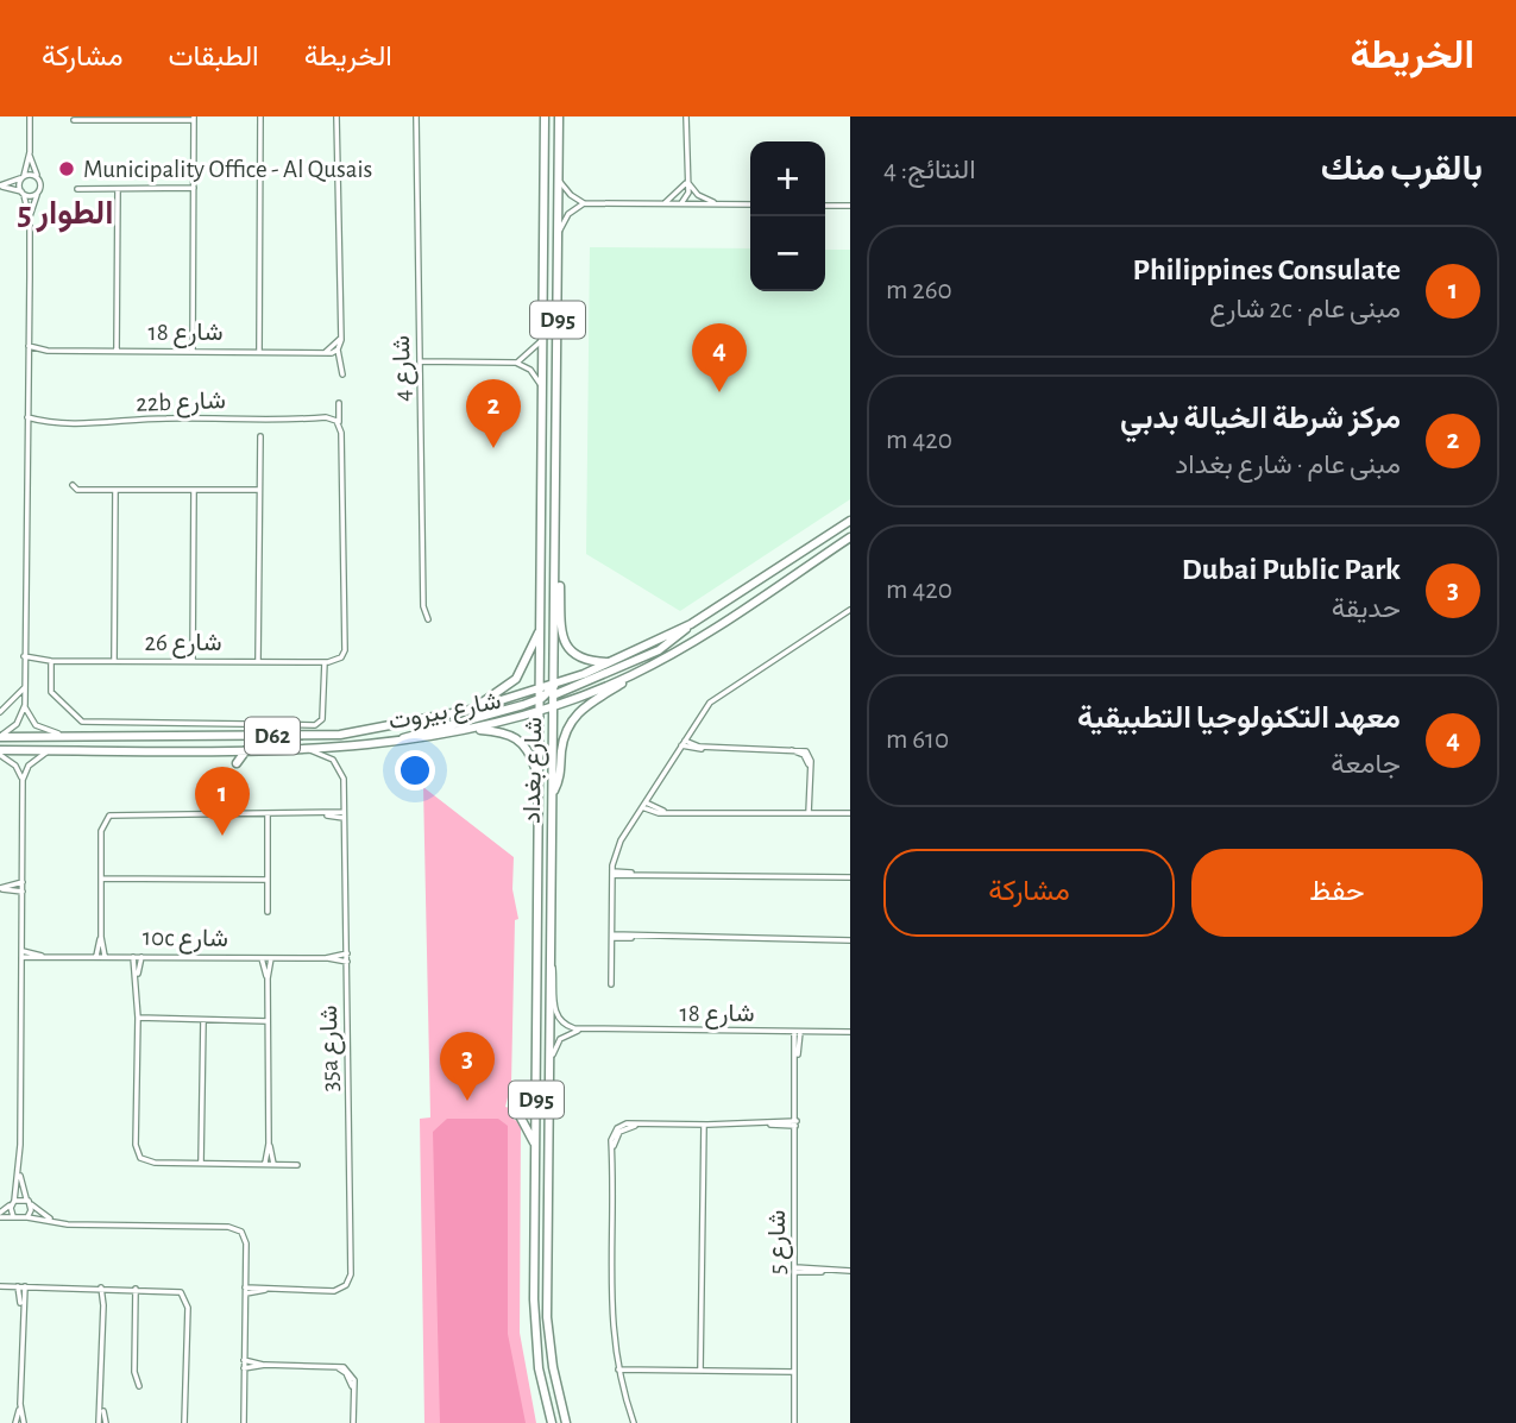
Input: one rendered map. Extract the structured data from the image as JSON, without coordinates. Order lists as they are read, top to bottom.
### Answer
{
  "streets": {
    "main road": [
      "D95",
      "شارع بيروت",
      "D62",
      "شارع بغداد"
    ],
    "street": [
      "شارع 18",
      "شارع 4",
      "22b شارع",
      "شارع 26",
      "10c شارع",
      "35a شارع",
      "شارع 5"
    ]
  },
  "crossings": [
    ["شارع 18", "شارع 5"],
    ["شارع بيروت", "شارع بغداد"],
    ["شارع بيروت", "35a شارع"],
    ["10c شارع", "35a شارع"]
  ],
  "districts": ["الطوار 5"],
  "places": ["Municipality Office - Al Qusais"],
  "page": {
    "header": "الخريطة",
    "nav": ["الخريطة", "الطبقات", "مشاركة"],
    "heading": ["بالقرب منك", "النتائج: 4"],
    "map_buttons": ["+", "−"],
    "list": [
      {
        "mark": "1",
        "name": "Philippines Consulate",
        "note": "مبنى عام · 2c شارع",
        "value": "260 m"
      },
      {
        "mark": "2",
        "name": "مركز شرطة الخيالة بدبي",
        "note": "مبنى عام · شارع بغداد",
        "value": "420 m"
      },
      {
        "mark": "3",
        "name": "Dubai Public Park",
        "note": "حديقة",
        "value": "420 m"
      },
      {
        "mark": "4",
        "name": "معهد التكنولوجيا التطبيقية",
        "note": "جامعة",
        "value": "610 m"
      }
    ],
    "pins": [
      "4",
      "2",
      "1",
      "3"
    ],
    "buttons": ["حفظ", "مشاركة"]
  }
}
